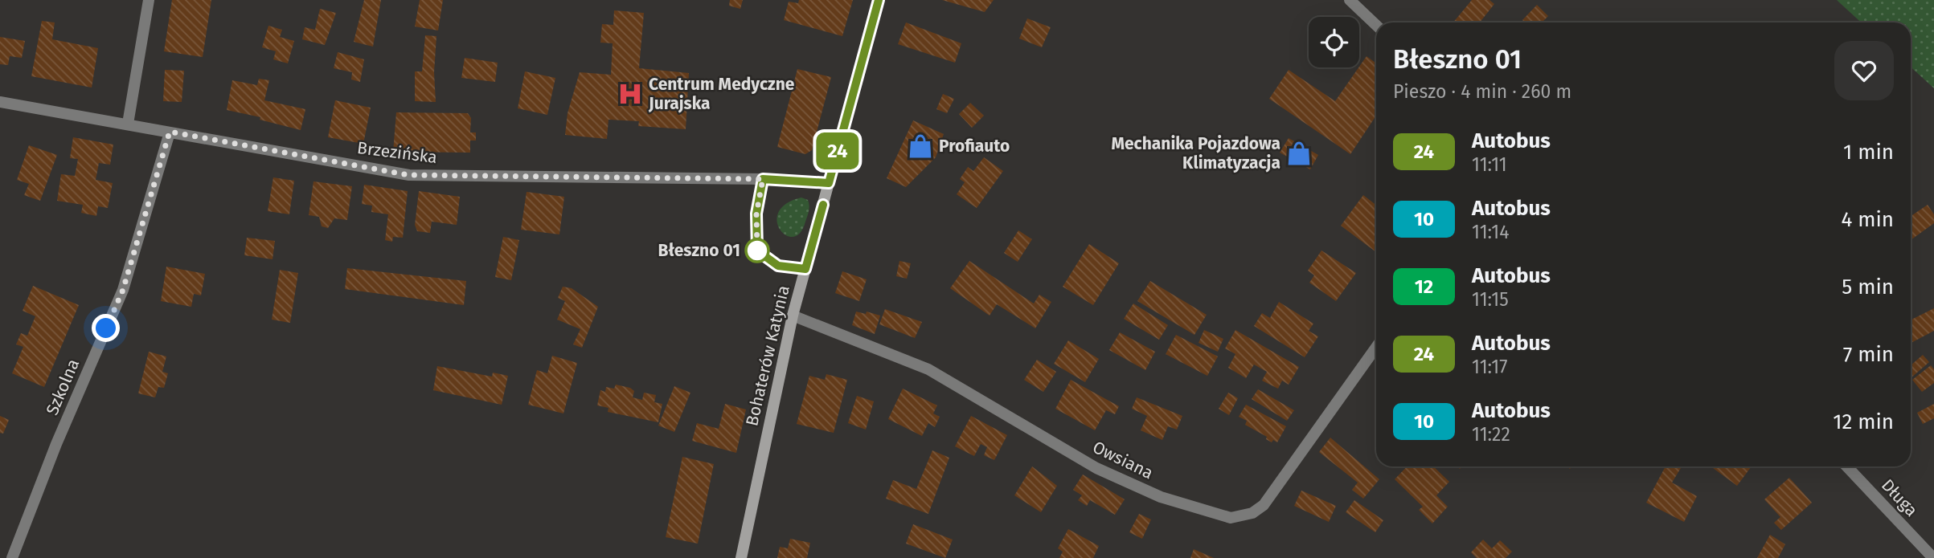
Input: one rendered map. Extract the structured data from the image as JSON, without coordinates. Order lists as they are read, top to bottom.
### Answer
{
  "streets": {
    "street": [
      "Brzezińska",
      "Bohaterów Katynia",
      "Szkolna",
      "Owsiana",
      "Długa"
    ]
  },
  "crossings": [
    ["Brzezińska", "Bohaterów Katynia"],
    ["Brzezińska", "Szkolna"],
    ["Bohaterów Katynia", "Owsiana"]
  ],
  "places": {
    "hospital": ["Centrum Medyczne Jurajska"],
    "shop": ["Profiauto", "Mechanika Pojazdowa Klimatyzacja"],
    "other": ["Błeszno 01"]
  },
  "lines": ["bus line 24"],
  "page": {
    "on_map": "24",
    "heading": ["Błeszno 01", "Pieszo · 4 min · 260 m"],
    "list": [
      {
        "mark": "24",
        "name": "Autobus",
        "note": "11:11",
        "value": "1 min"
      },
      {
        "mark": "10",
        "name": "Autobus",
        "note": "11:14",
        "value": "4 min"
      },
      {
        "mark": "12",
        "name": "Autobus",
        "note": "11:15",
        "value": "5 min"
      },
      {
        "mark": "24",
        "name": "Autobus",
        "note": "11:17",
        "value": "7 min"
      },
      {
        "mark": "10",
        "name": "Autobus",
        "note": "11:22",
        "value": "12 min"
      }
    ]
  }
}
